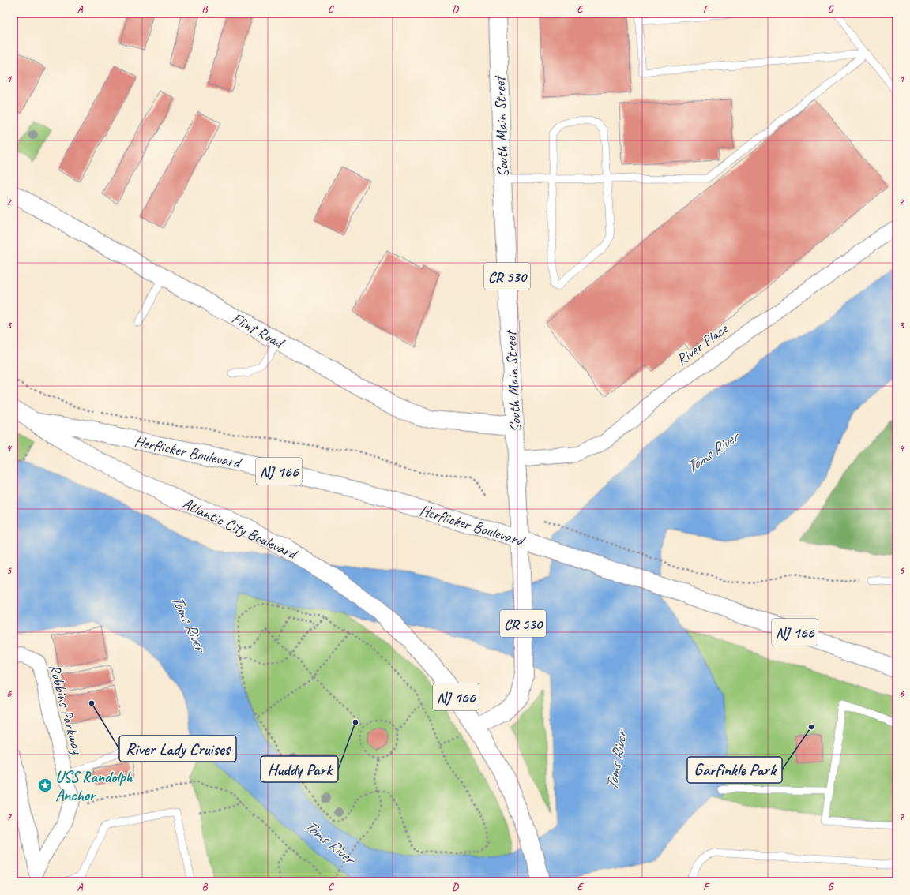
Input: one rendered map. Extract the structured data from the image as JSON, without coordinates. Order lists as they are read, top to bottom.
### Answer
{
  "streets": {
    "main road": [
      "South Main Street",
      "CR 530",
      "Flint Road",
      "Herflicker Boulevard",
      "NJ 166",
      "Atlantic City Boulevard"
    ],
    "street": ["River Place", "Robbins Parkway"]
  },
  "crossings": [
    ["South Main Street", "Flint Road"],
    ["South Main Street", "River Place"],
    ["South Main Street", "Herflicker Boulevard"],
    ["South Main Street", "Atlantic City Boulevard"],
    ["Herflicker Boulevard", "Atlantic City Boulevard"]
  ],
  "water": ["Toms River"],
  "places": {
    "other": ["River Lady Cruises", "Huddy Park", "Garfinkle Park"],
    "place": ["USS Randolph Anchor"]
  },
  "grid": {
    "columns": [
      "A",
      "B",
      "C",
      "D",
      "E",
      "F",
      "G"
    ],
    "rows": [
      "1",
      "2",
      "3",
      "4",
      "5",
      "6",
      "7"
    ]
  }
}
